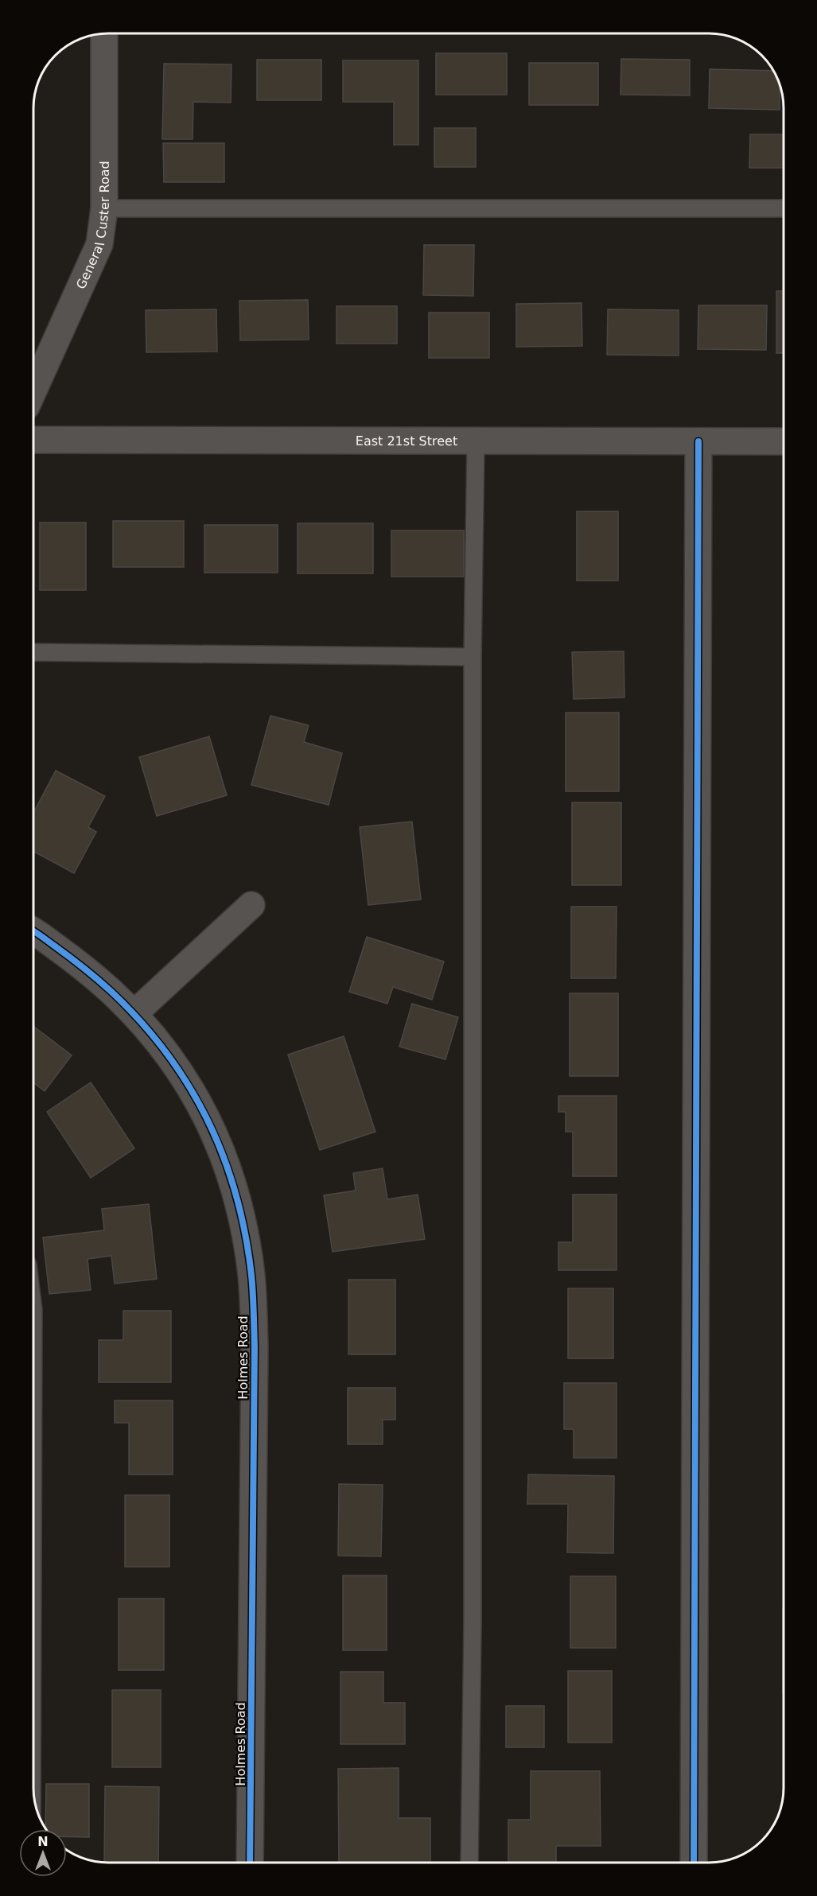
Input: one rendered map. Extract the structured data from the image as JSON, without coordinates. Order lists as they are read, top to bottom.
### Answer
{
  "streets": {
    "street": ["General Custer Road", "East 21st Street", "Holmes Road"]
  },
  "north": "top"
}
